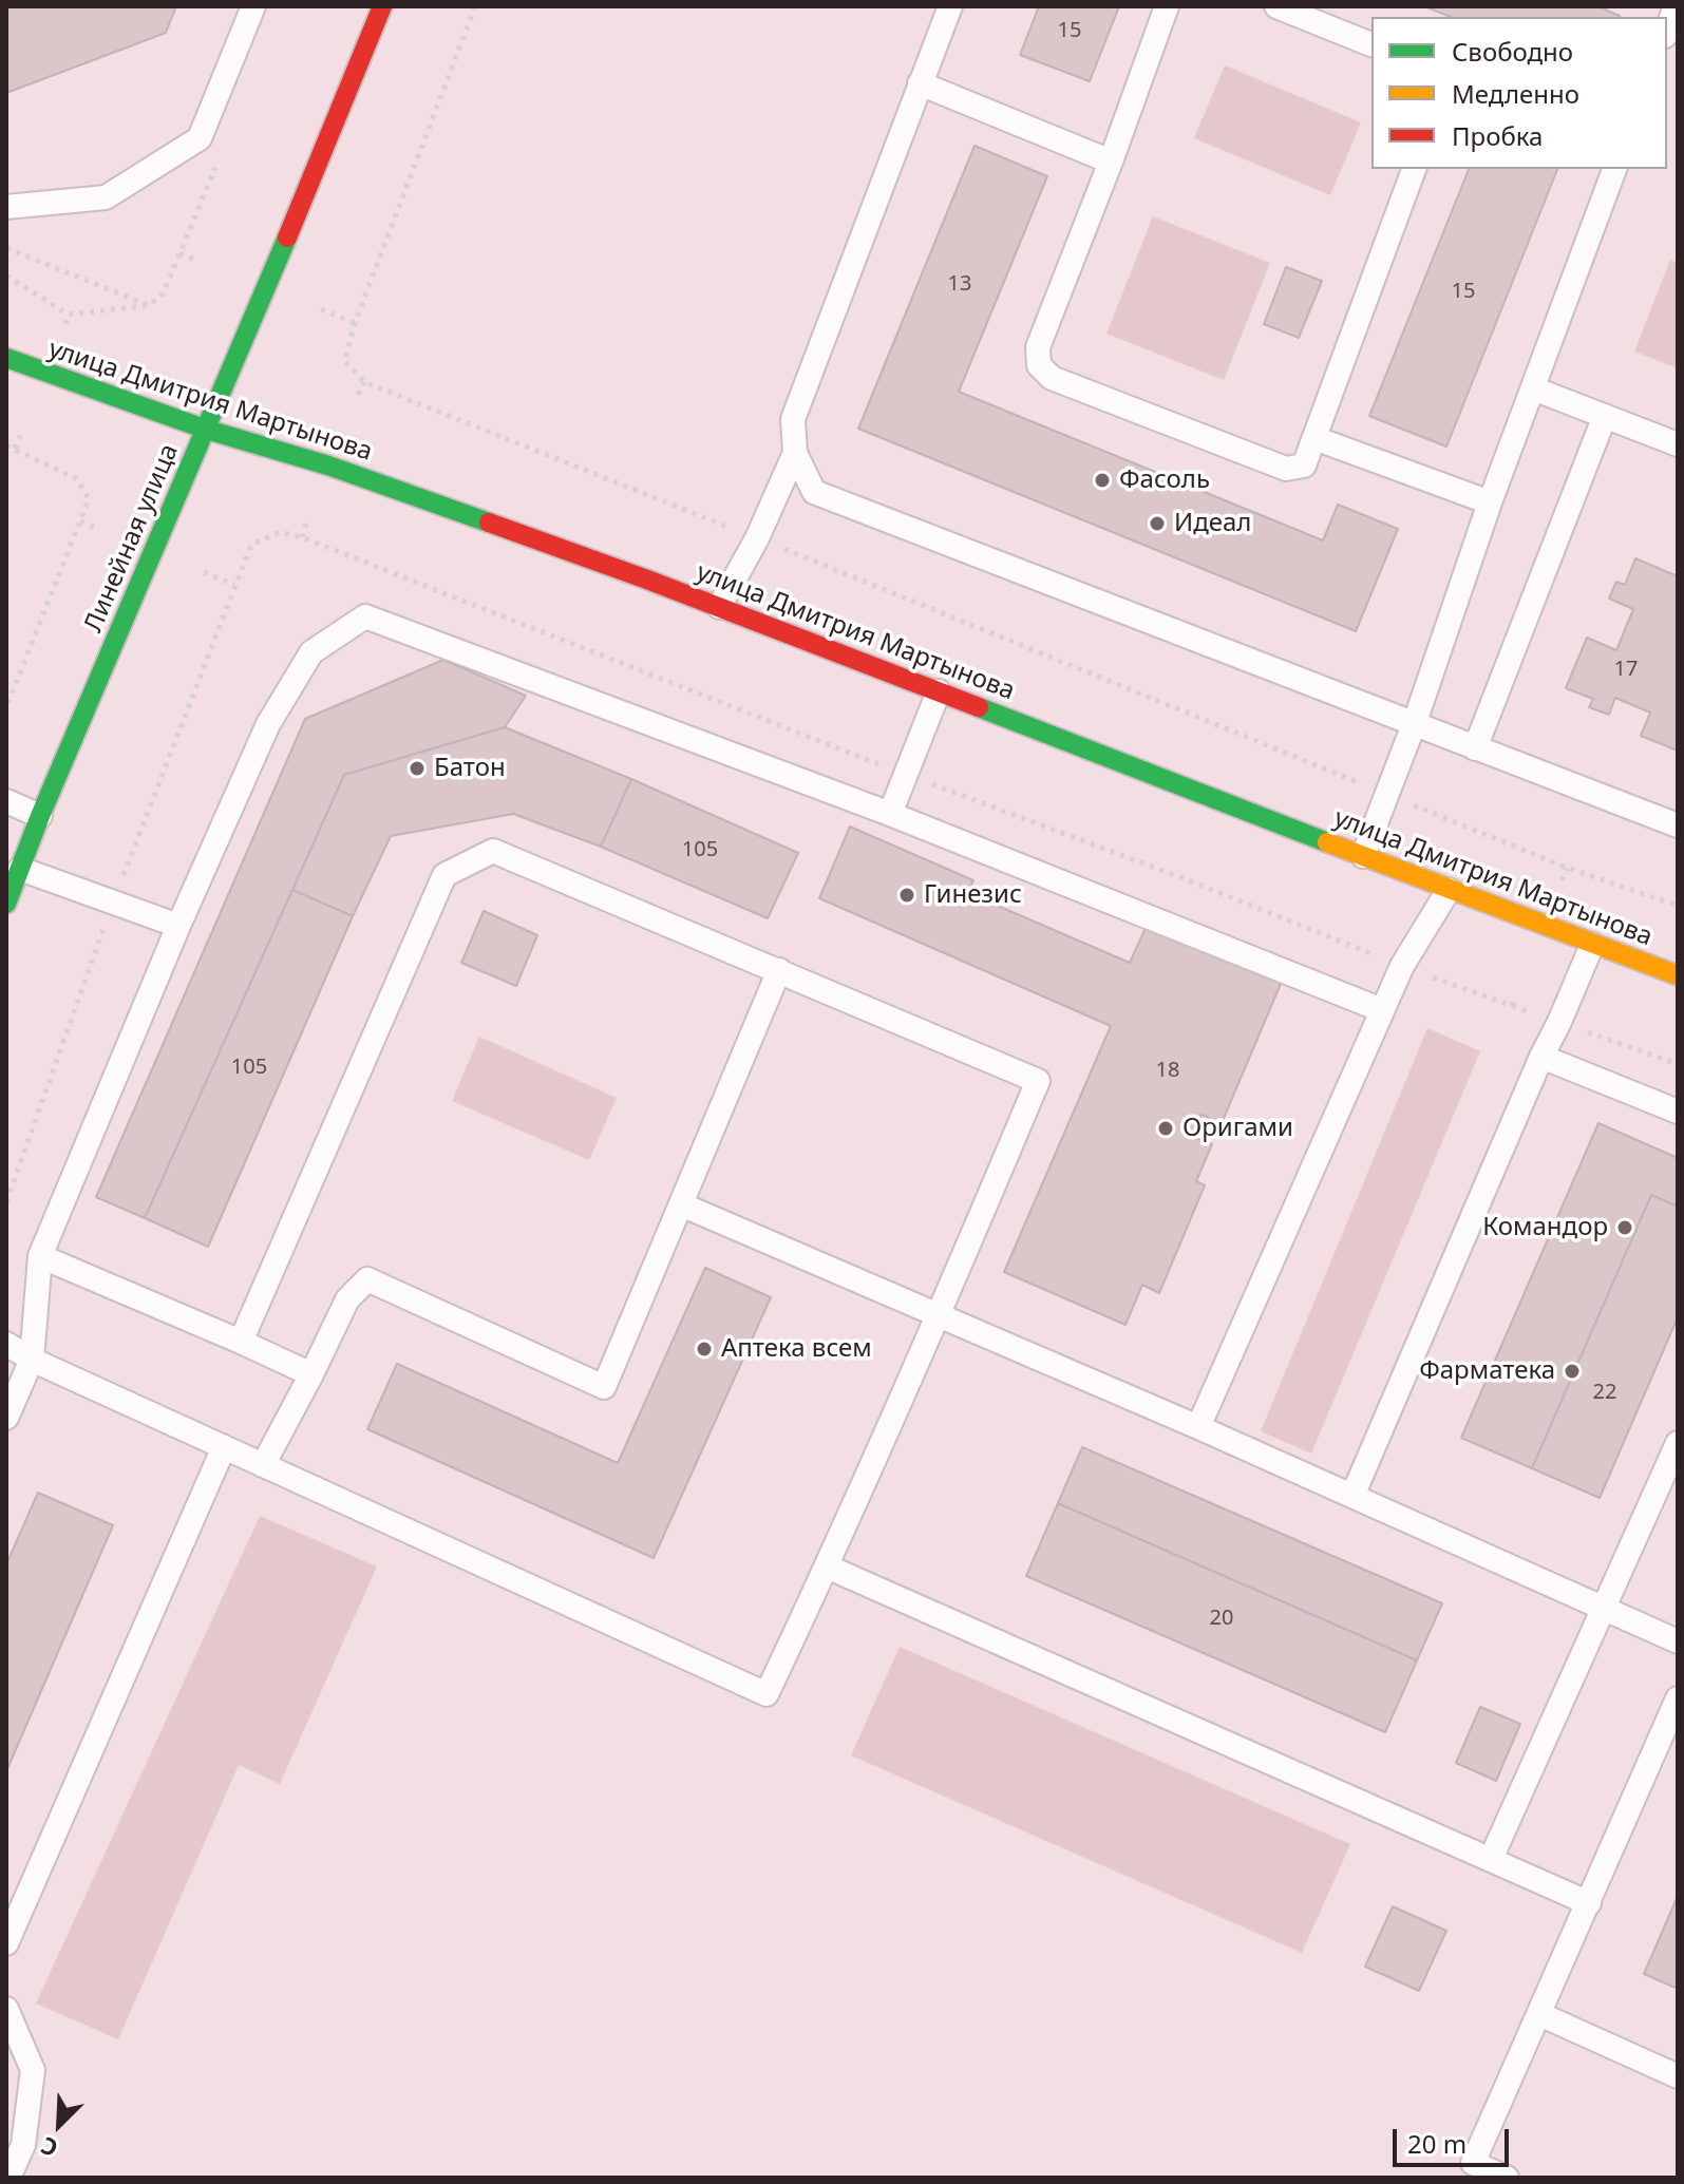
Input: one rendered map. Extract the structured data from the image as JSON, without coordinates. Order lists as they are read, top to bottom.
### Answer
{
  "streets": {
    "street": ["улица Дмитрия Мартынова", "Линейная улица"]
  },
  "crossings": [
    ["улица Дмитрия Мартынова", "Линейная улица"]
  ],
  "places": [
    "Фасоль",
    "Идеал",
    "Батон",
    "Гинезис",
    "Оригами",
    "Командор",
    "Аптека всем",
    "Фарматека"
  ],
  "house_numbers": [
    "15",
    "13",
    "15",
    "17",
    "105",
    "105",
    "18",
    "22",
    "20"
  ],
  "legend": ["Свободно", "Медленно", "Пробка"],
  "scale_bar": "20 m",
  "north": "bottom left"
}
